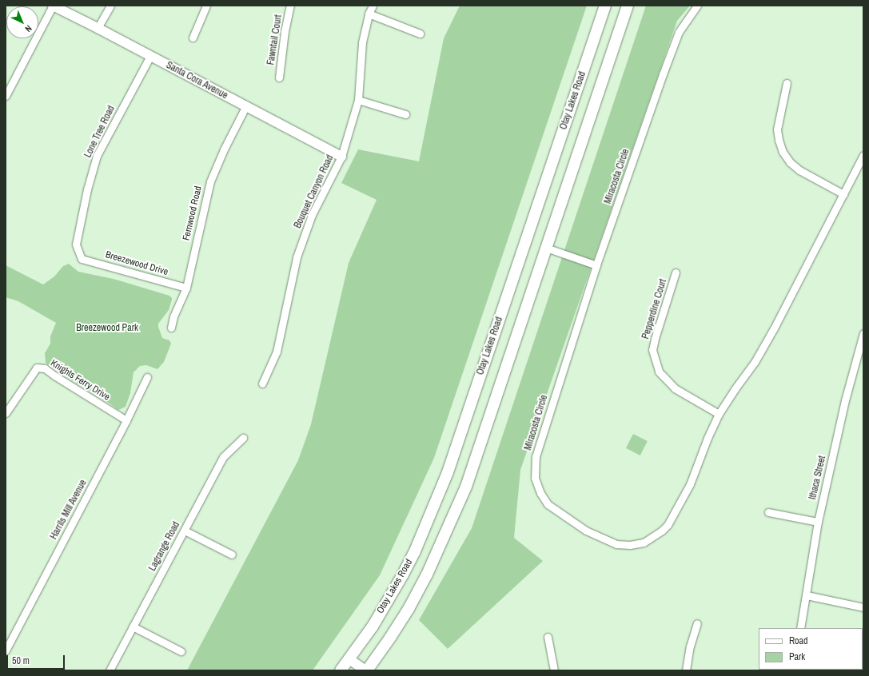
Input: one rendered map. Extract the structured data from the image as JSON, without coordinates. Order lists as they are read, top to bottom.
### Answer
{
  "streets": {
    "main road": ["Otay Lakes Road"],
    "street": [
      "Fawntail Court",
      "Santa Cora Avenue",
      "Lone Tree Road",
      "Miracosta Circle",
      "Bouquet Canyon Road",
      "Fernwood Road",
      "Breezewood Drive",
      "Pepperdine Court",
      "Knights Ferry Drive",
      "Ithaca Street",
      "Harrils Mill Avenue",
      "Lagrange Road"
    ]
  },
  "crossings": [
    ["Santa Cora Avenue", "Lone Tree Road"],
    ["Santa Cora Avenue", "Bouquet Canyon Road"],
    ["Santa Cora Avenue", "Fernwood Road"],
    ["Lone Tree Road", "Breezewood Drive"],
    ["Miracosta Circle", "Pepperdine Court"],
    ["Fernwood Road", "Breezewood Drive"],
    ["Knights Ferry Drive", "Harrils Mill Avenue"]
  ],
  "parks": ["Breezewood Park"],
  "legend": ["Road", "Park"],
  "scale_bar": "50 m",
  "north": "bottom right"
}
